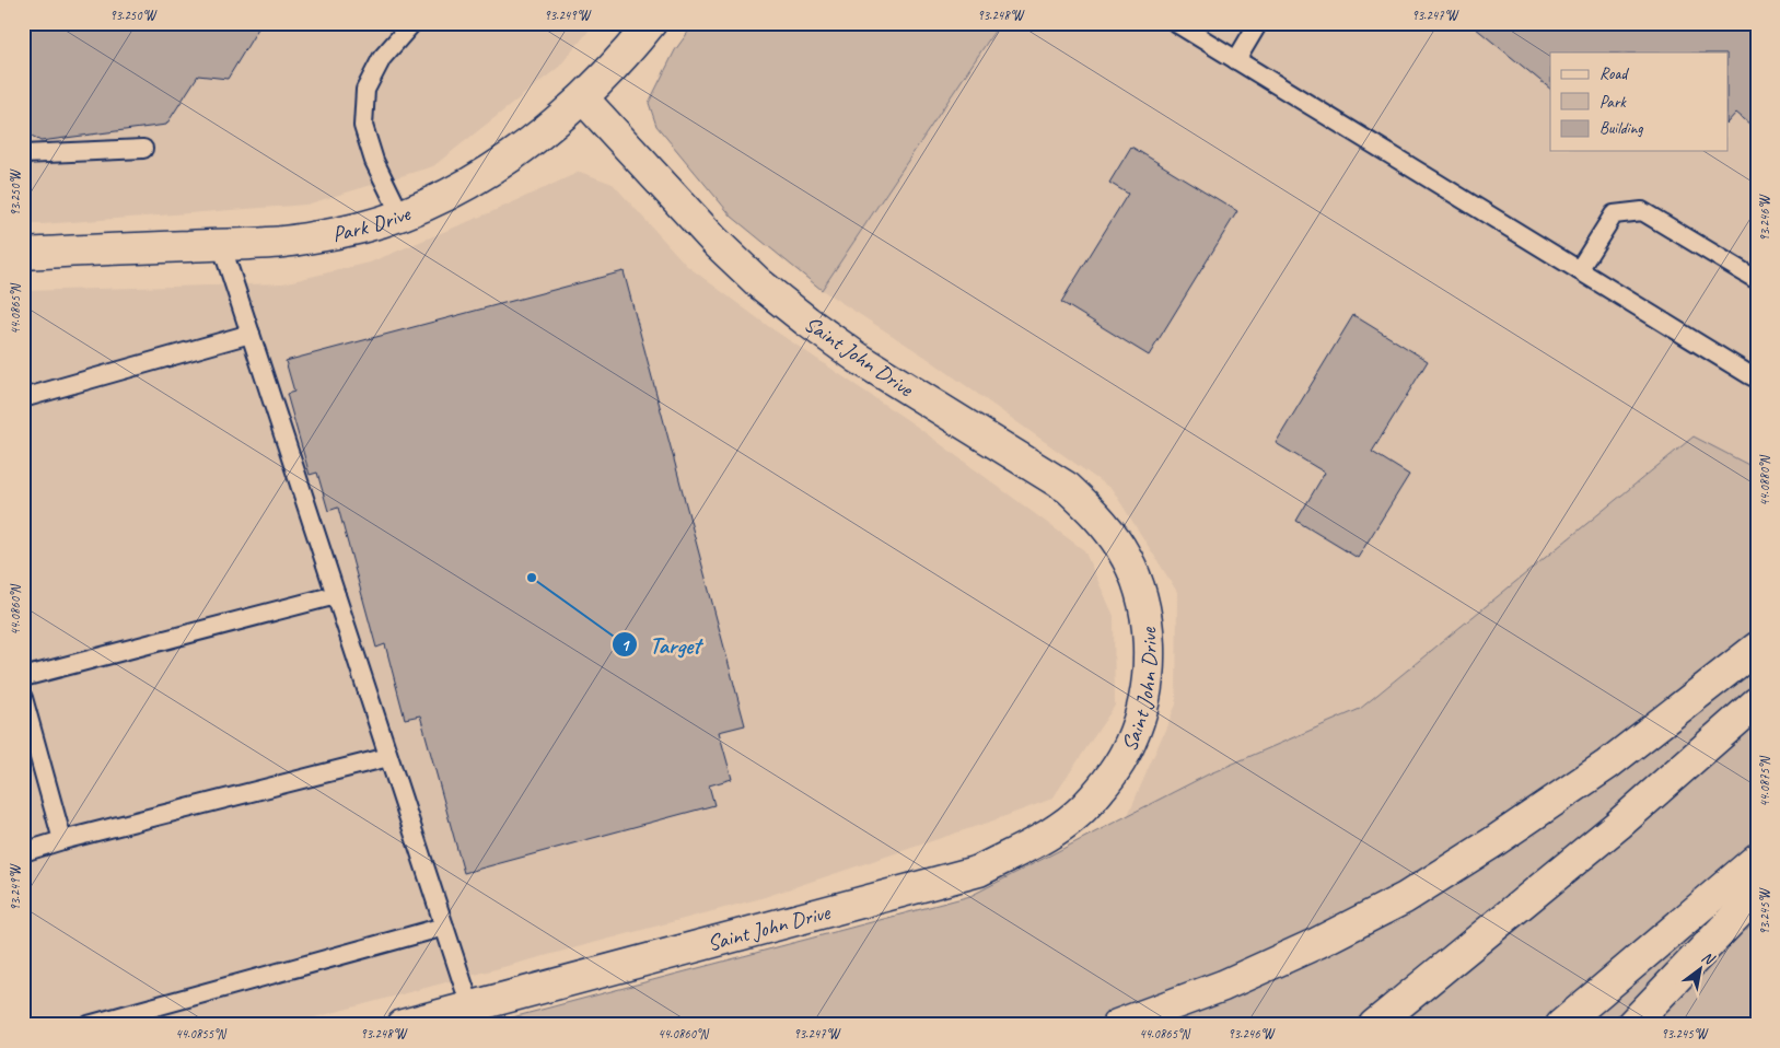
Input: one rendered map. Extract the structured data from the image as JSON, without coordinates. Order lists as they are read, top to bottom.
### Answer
{
  "streets": {
    "main road": ["Park Drive", "Saint John Drive"]
  },
  "crossings": [
    ["Park Drive", "Saint John Drive"]
  ],
  "places": ["Target"],
  "legend": ["Road", "Park", "Building"],
  "north": "top right",
  "coordinates": [
    "93.250°W",
    "93.249°W",
    "93.248°W",
    "93.247°W",
    "93.246°W",
    "44.0865°N",
    "44.0880°N",
    "44.0860°N",
    "44.0875°N",
    "93.245°W",
    "44.0855°N"
  ]
}
